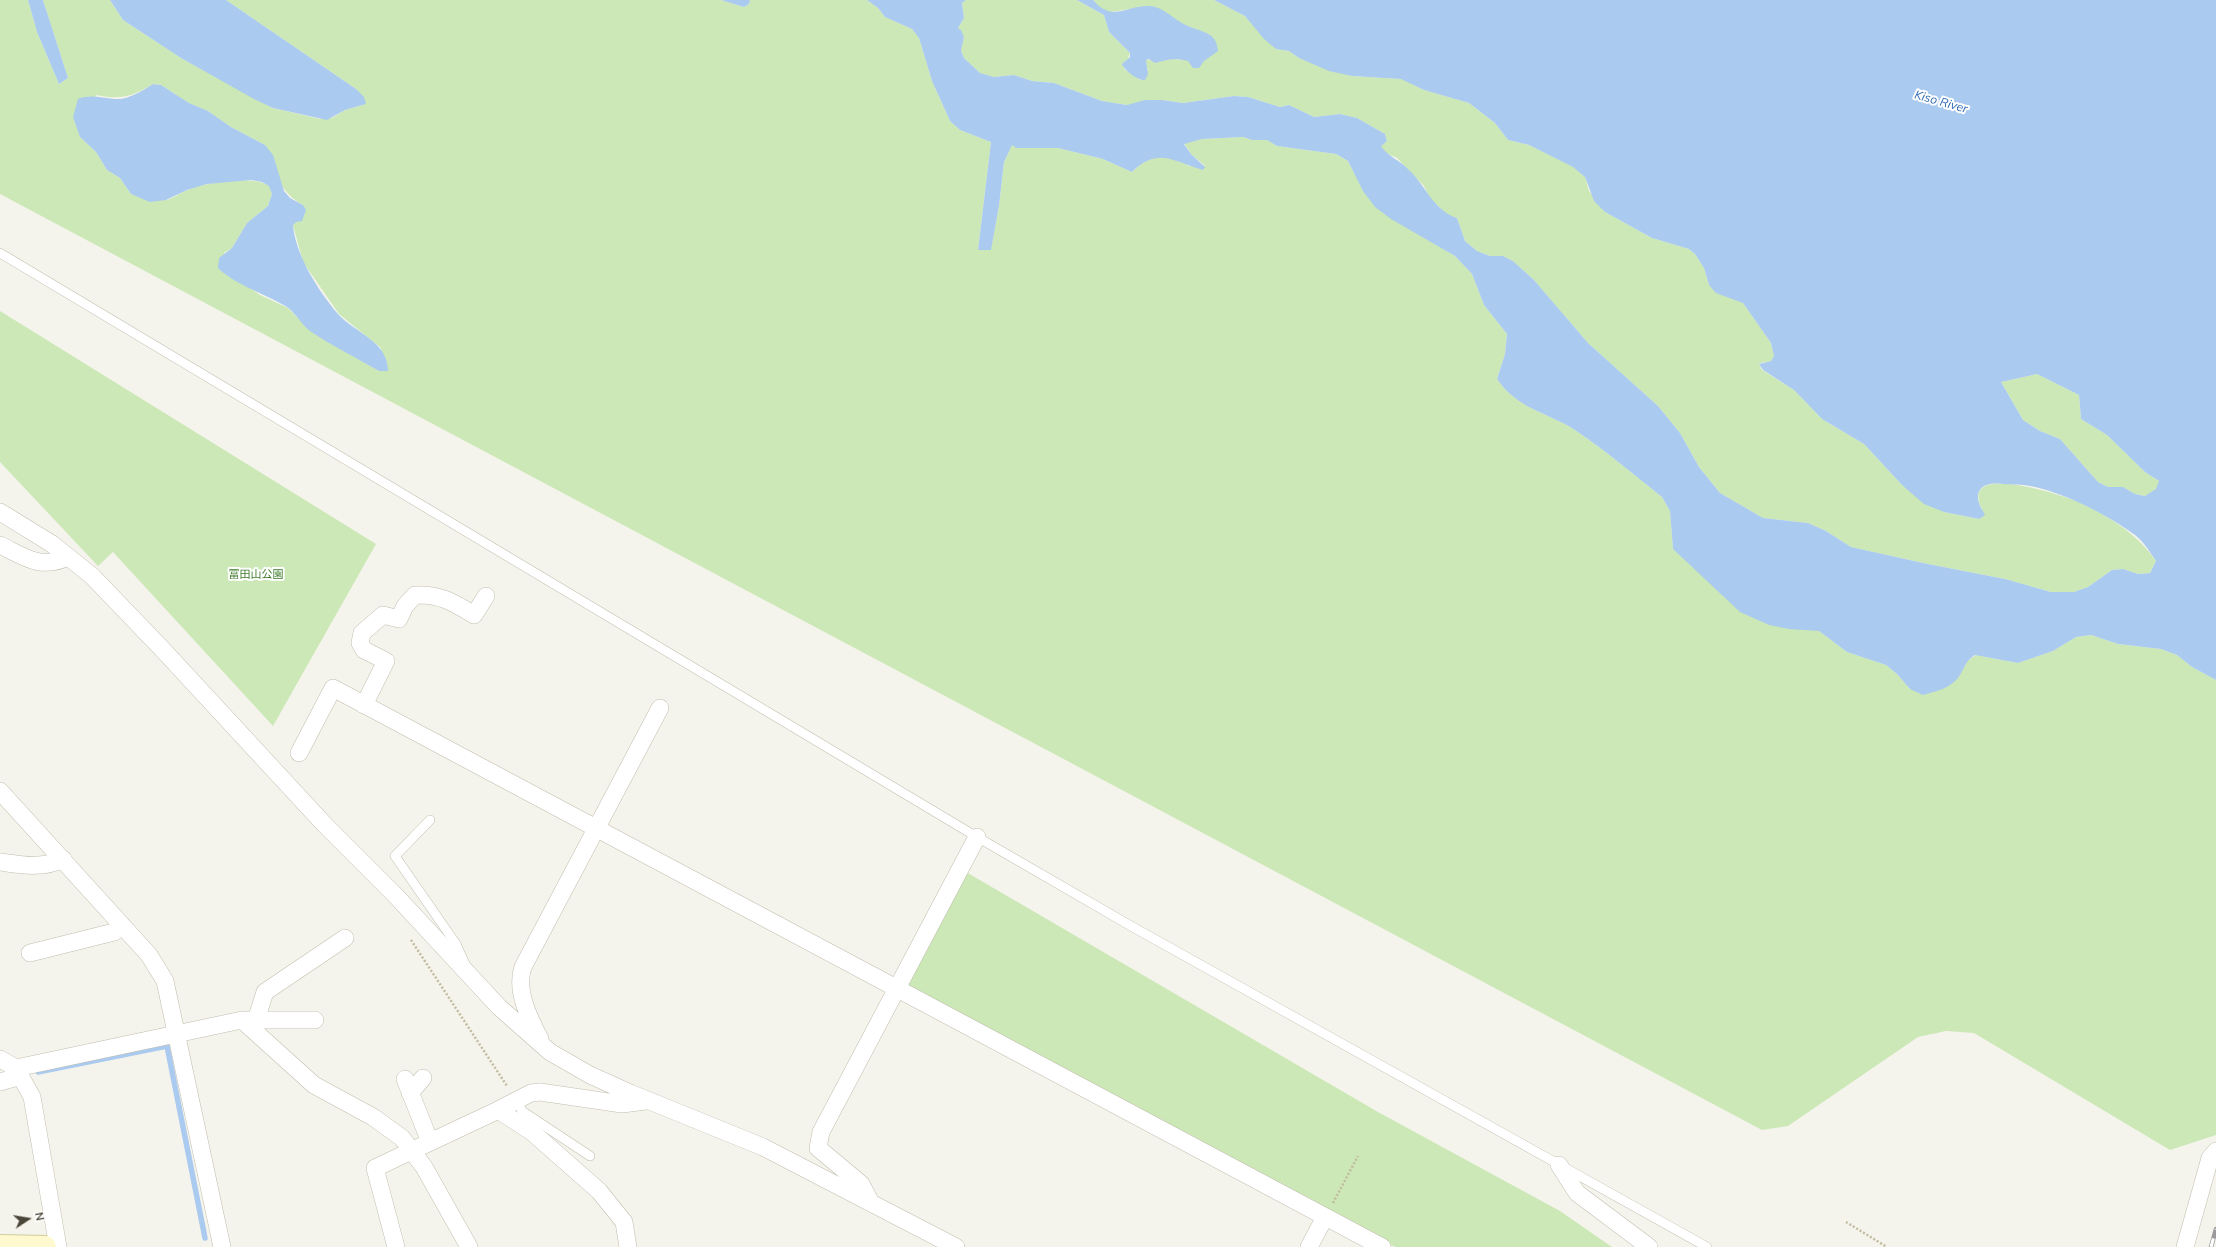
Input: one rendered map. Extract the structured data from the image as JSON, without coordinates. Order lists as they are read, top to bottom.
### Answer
{
  "water": ["Kiso River"],
  "parks": ["冨田山公園"],
  "north": "right"
}
